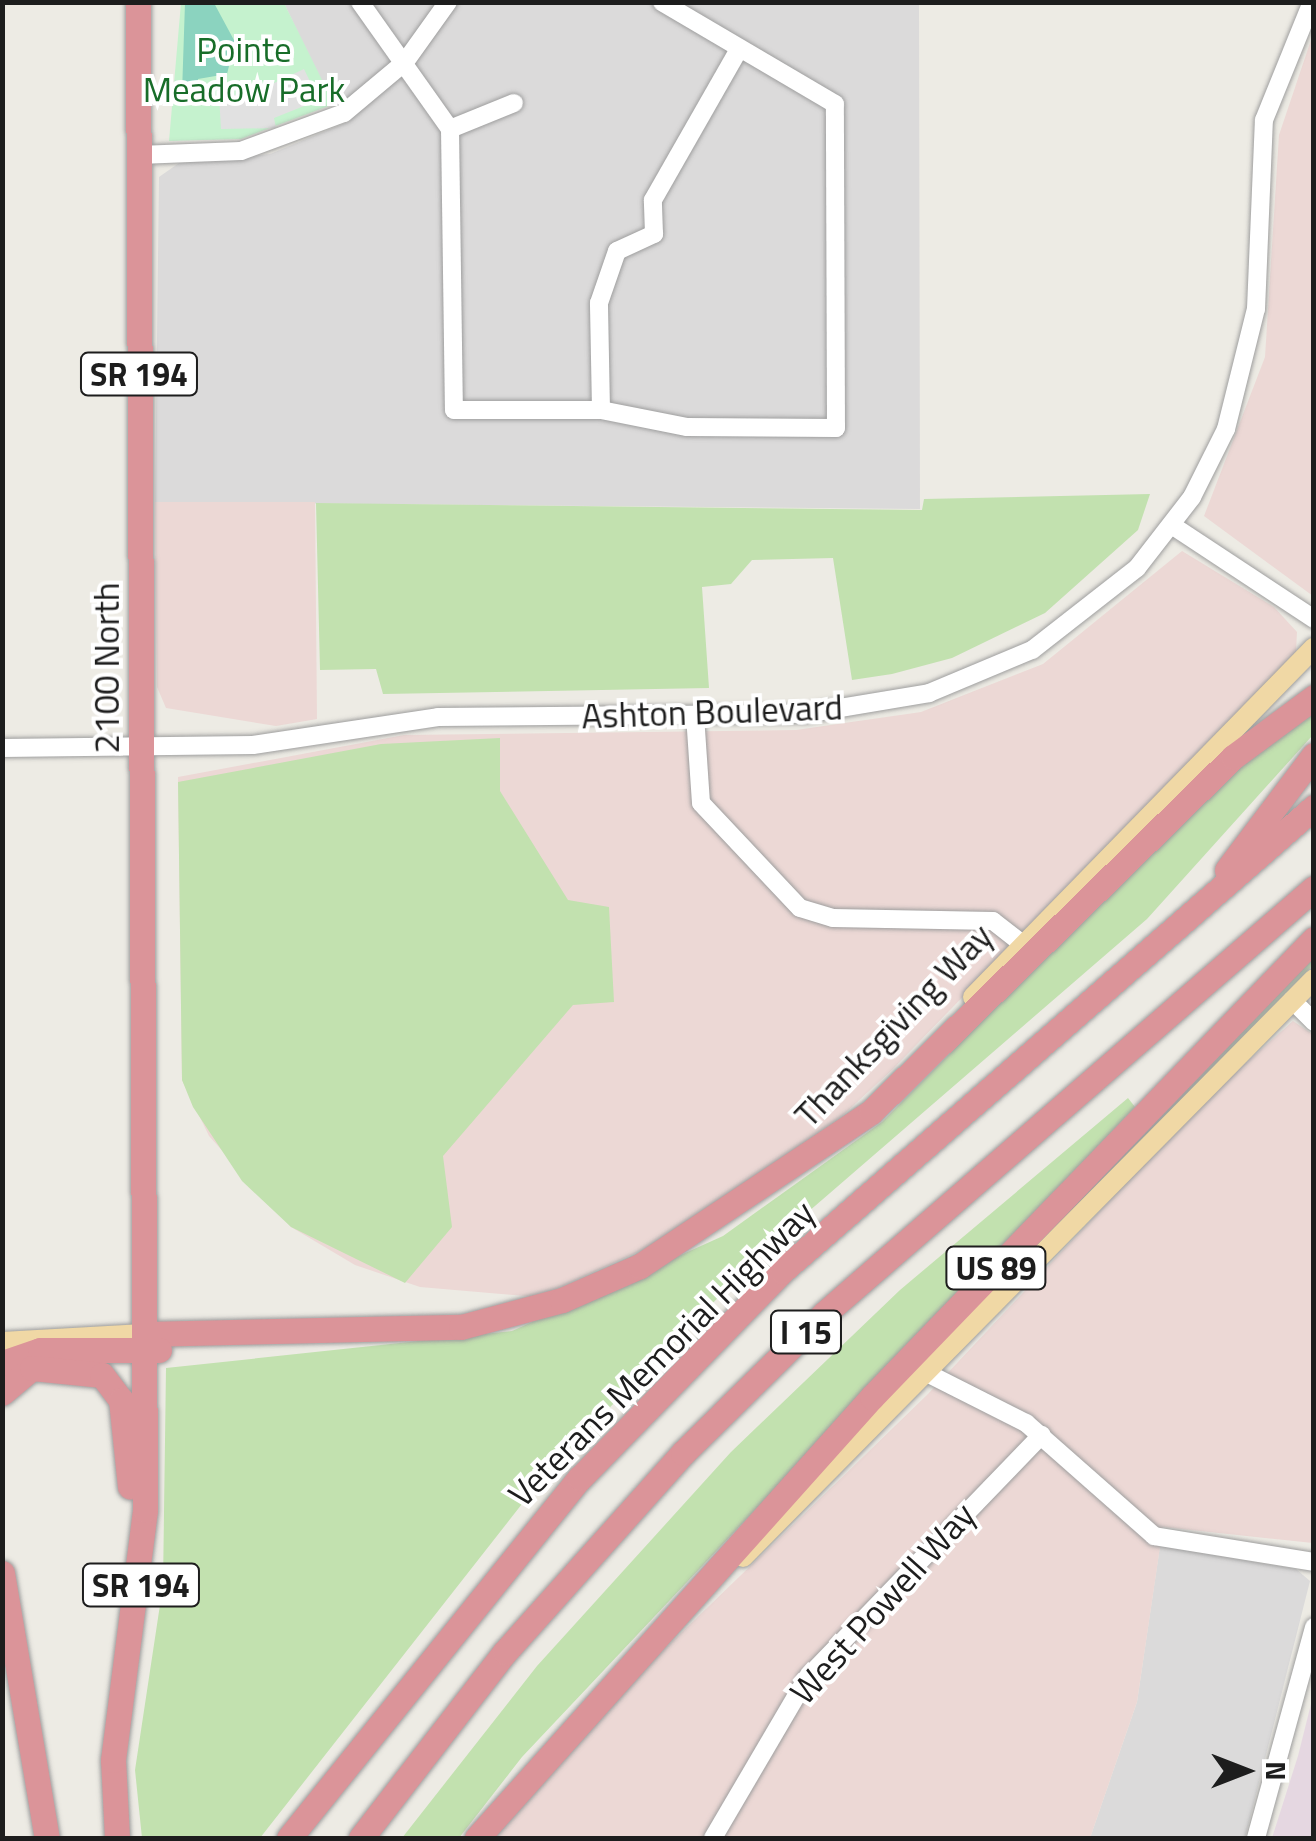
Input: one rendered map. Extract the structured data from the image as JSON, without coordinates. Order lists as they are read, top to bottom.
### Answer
{
  "streets": {
    "highway": [
      "SR 194",
      "2100 North",
      "Thanksgiving Way",
      "US 89",
      "I 15",
      "Veterans Memorial Highway"
    ],
    "street": ["Ashton Boulevard", "West Powell Way"]
  },
  "crossings": [
    ["2100 North", "Ashton Boulevard"],
    ["2100 North", "Thanksgiving Way"]
  ],
  "parks": ["Pointe Meadow Park"],
  "north": "right"
}
